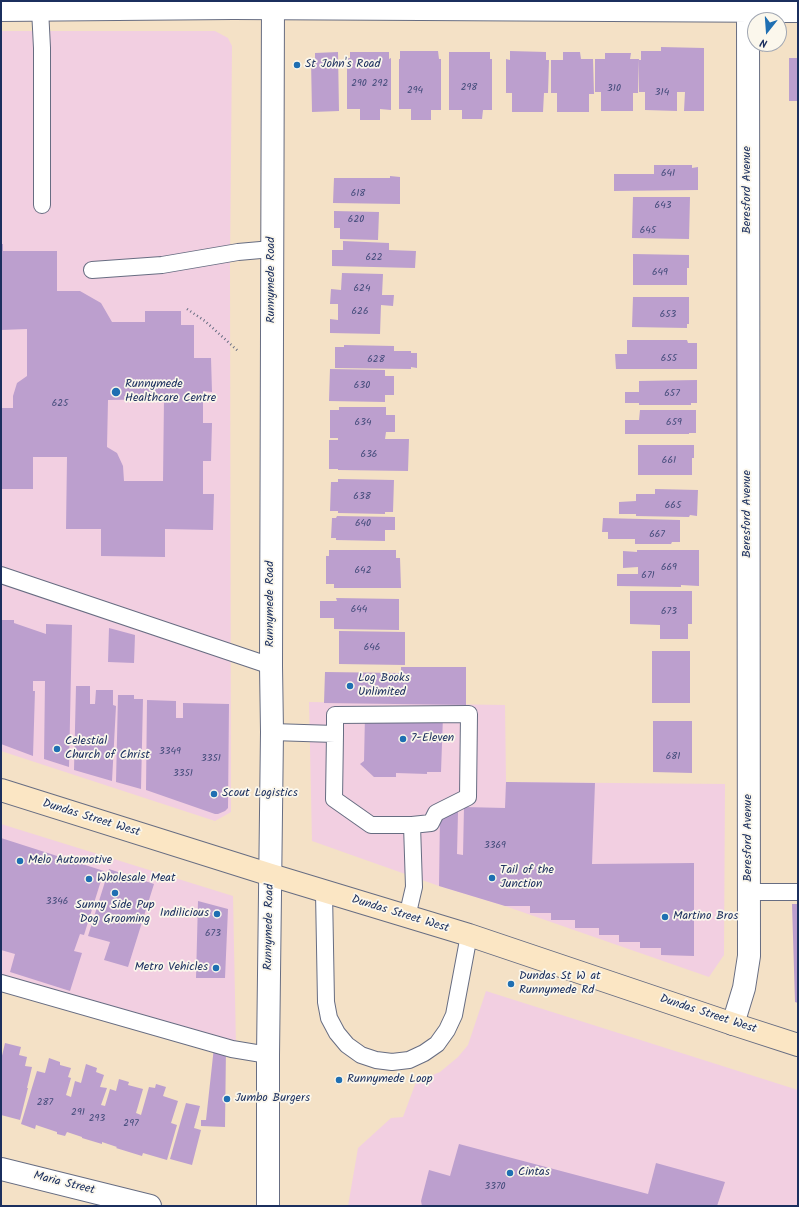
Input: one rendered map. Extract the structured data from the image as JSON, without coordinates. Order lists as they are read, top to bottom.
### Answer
{
  "streets": {
    "main road": ["Dundas Street West"],
    "street": ["Beresford Avenue", "Runnymede Road", "Maria Street"]
  },
  "crossings": [
    ["Beresford Avenue", "Dundas Street West"],
    ["Runnymede Road", "Dundas Street West"]
  ],
  "places": [
    "St John's Road",
    "Runnymede Healthcare Centre",
    "Log Books Unlimited",
    "7-Eleven",
    "Celestial Church of Christ",
    "Scout Logistics",
    "Melo Automotive",
    "Tail of the Junction",
    "Wholesale Meat",
    "Sunny Side Pup Dog Grooming",
    "Indilicious",
    "Martino Bros",
    "Metro Vehicles",
    "Dundas St W at Runnymede Rd",
    "Runnymede Loop",
    "Jumbo Burgers",
    "Cintas"
  ],
  "house_numbers": [
    "290",
    "292",
    "298",
    "310",
    "294",
    "314",
    "641",
    "618",
    "643",
    "620",
    "645",
    "622",
    "649",
    "624",
    "626",
    "653",
    "655",
    "628",
    "630",
    "657",
    "625",
    "634",
    "659",
    "636",
    "661",
    "638",
    "665",
    "640",
    "667",
    "669",
    "642",
    "671",
    "644",
    "673",
    "646",
    "3349",
    "681",
    "3351",
    "3351",
    "3369",
    "3346",
    "673",
    "287",
    "291",
    "293",
    "297",
    "3370"
  ],
  "north": "bottom"
}
